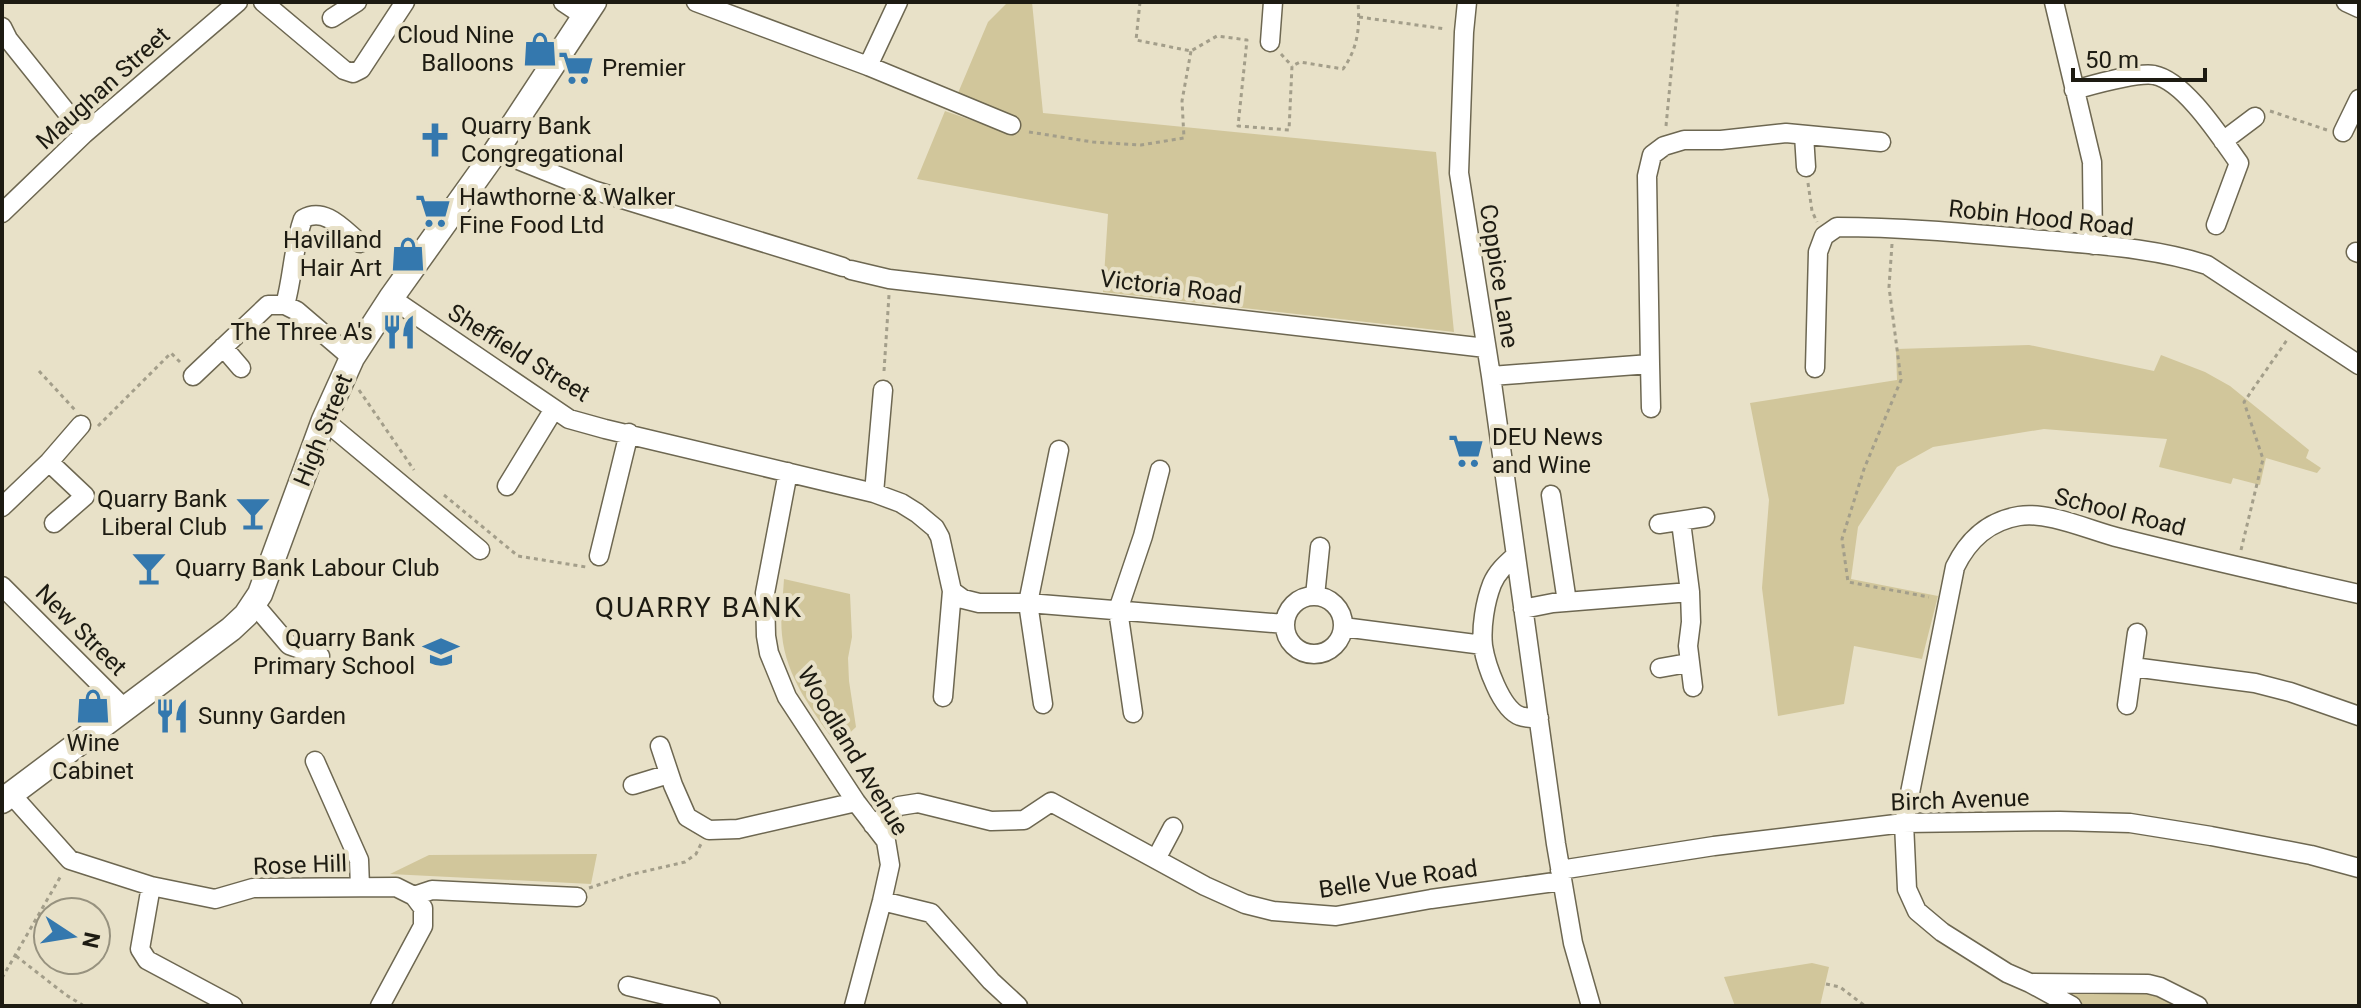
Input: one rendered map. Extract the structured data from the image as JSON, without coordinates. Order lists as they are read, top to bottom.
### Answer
{
  "streets": {
    "main road": ["High Street"],
    "street": [
      "Maughan Street",
      "Robin Hood Road",
      "Coppice Lane",
      "Victoria Road",
      "Sheffield Street",
      "School Road",
      "New Street",
      "Woodland Avenue",
      "Birch Avenue",
      "Rose Hill",
      "Belle Vue Road"
    ]
  },
  "crossings": [
    ["Coppice Lane", "Victoria Road"],
    ["Coppice Lane", "Birch Avenue"],
    ["Coppice Lane", "Belle Vue Road"],
    ["Victoria Road", "High Street"],
    ["Sheffield Street", "High Street"],
    ["Sheffield Street", "Woodland Avenue"],
    ["High Street", "New Street"],
    ["School Road", "Birch Avenue"],
    ["Woodland Avenue", "Belle Vue Road"],
    ["Birch Avenue", "Belle Vue Road"]
  ],
  "districts": ["QUARRY BANK"],
  "places": {
    "shop": ["Cloud Nine Balloons", "Havilland Hair Art", "Wine Cabinet"],
    "supermarket": ["Premier", "Hawthorne & Walker Fine Food Ltd", "DEU News and Wine"],
    "church": ["Quarry Bank Congregational"],
    "restaurant": ["The Three A's", "Sunny Garden"],
    "bar": ["Quarry Bank Liberal Club", "Quarry Bank Labour Club"],
    "school or university": ["Quarry Bank Primary School"]
  },
  "scale_bar": "50 m",
  "north": "right"
}
